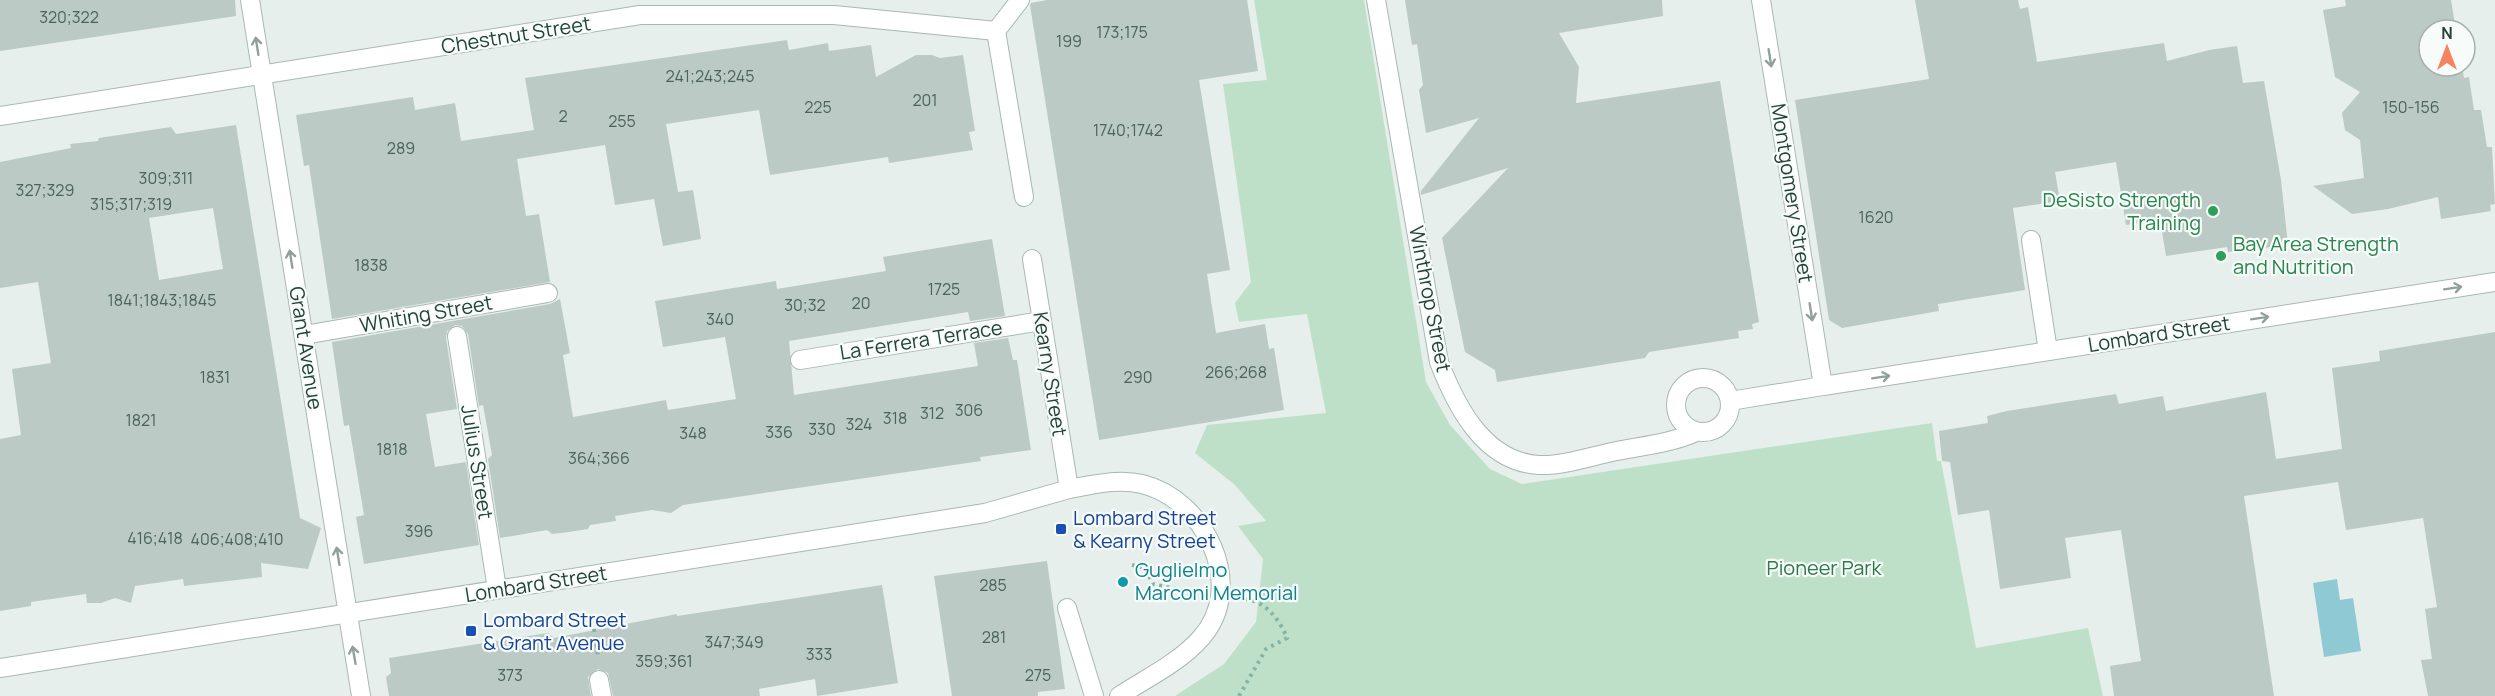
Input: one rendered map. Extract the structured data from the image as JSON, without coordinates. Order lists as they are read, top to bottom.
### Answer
{
  "streets": {
    "street": [
      "Chestnut Street",
      "Montgomery Street",
      "Winthrop Street",
      "Whiting Street",
      "Lombard Street",
      "La Ferrera Terrace",
      "Grant Avenue",
      "Kearny Street",
      "Julius Street"
    ]
  },
  "crossings": [
    ["Chestnut Street", "Grant Avenue"],
    ["Montgomery Street", "Lombard Street"],
    ["Winthrop Street", "Lombard Street"],
    ["Whiting Street", "Grant Avenue"],
    ["Lombard Street", "Grant Avenue"],
    ["Lombard Street", "Kearny Street"],
    ["Lombard Street", "Julius Street"],
    ["La Ferrera Terrace", "Kearny Street"]
  ],
  "one_way": ["Montgomery Street", "Grant Avenue"],
  "parks": ["Pioneer Park"],
  "places": {
    "other": ["DeSisto Strength Training", "Bay Area Strength and Nutrition", "Guglielmo Marconi Memorial"],
    "transit": ["Lombard Street & Kearny Street", "Lombard Street & Grant Avenue"]
  },
  "house_numbers": [
    "320;322",
    "173;175",
    "199",
    "241;243;245",
    "201",
    "225",
    "150-156",
    "2",
    "255",
    "1740;1742",
    "289",
    "309;311",
    "327;329",
    "315;317;319",
    "1620",
    "1838",
    "1725",
    "1841;1843;1845",
    "20",
    "30;32",
    "340",
    "266;268",
    "1831",
    "290",
    "306",
    "312",
    "318",
    "1821",
    "324",
    "330",
    "336",
    "348",
    "1818",
    "364;366",
    "396",
    "416;418",
    "406;408;410",
    "285",
    "281",
    "347;349",
    "333",
    "359;361",
    "373",
    "275"
  ],
  "north": "top"
}
